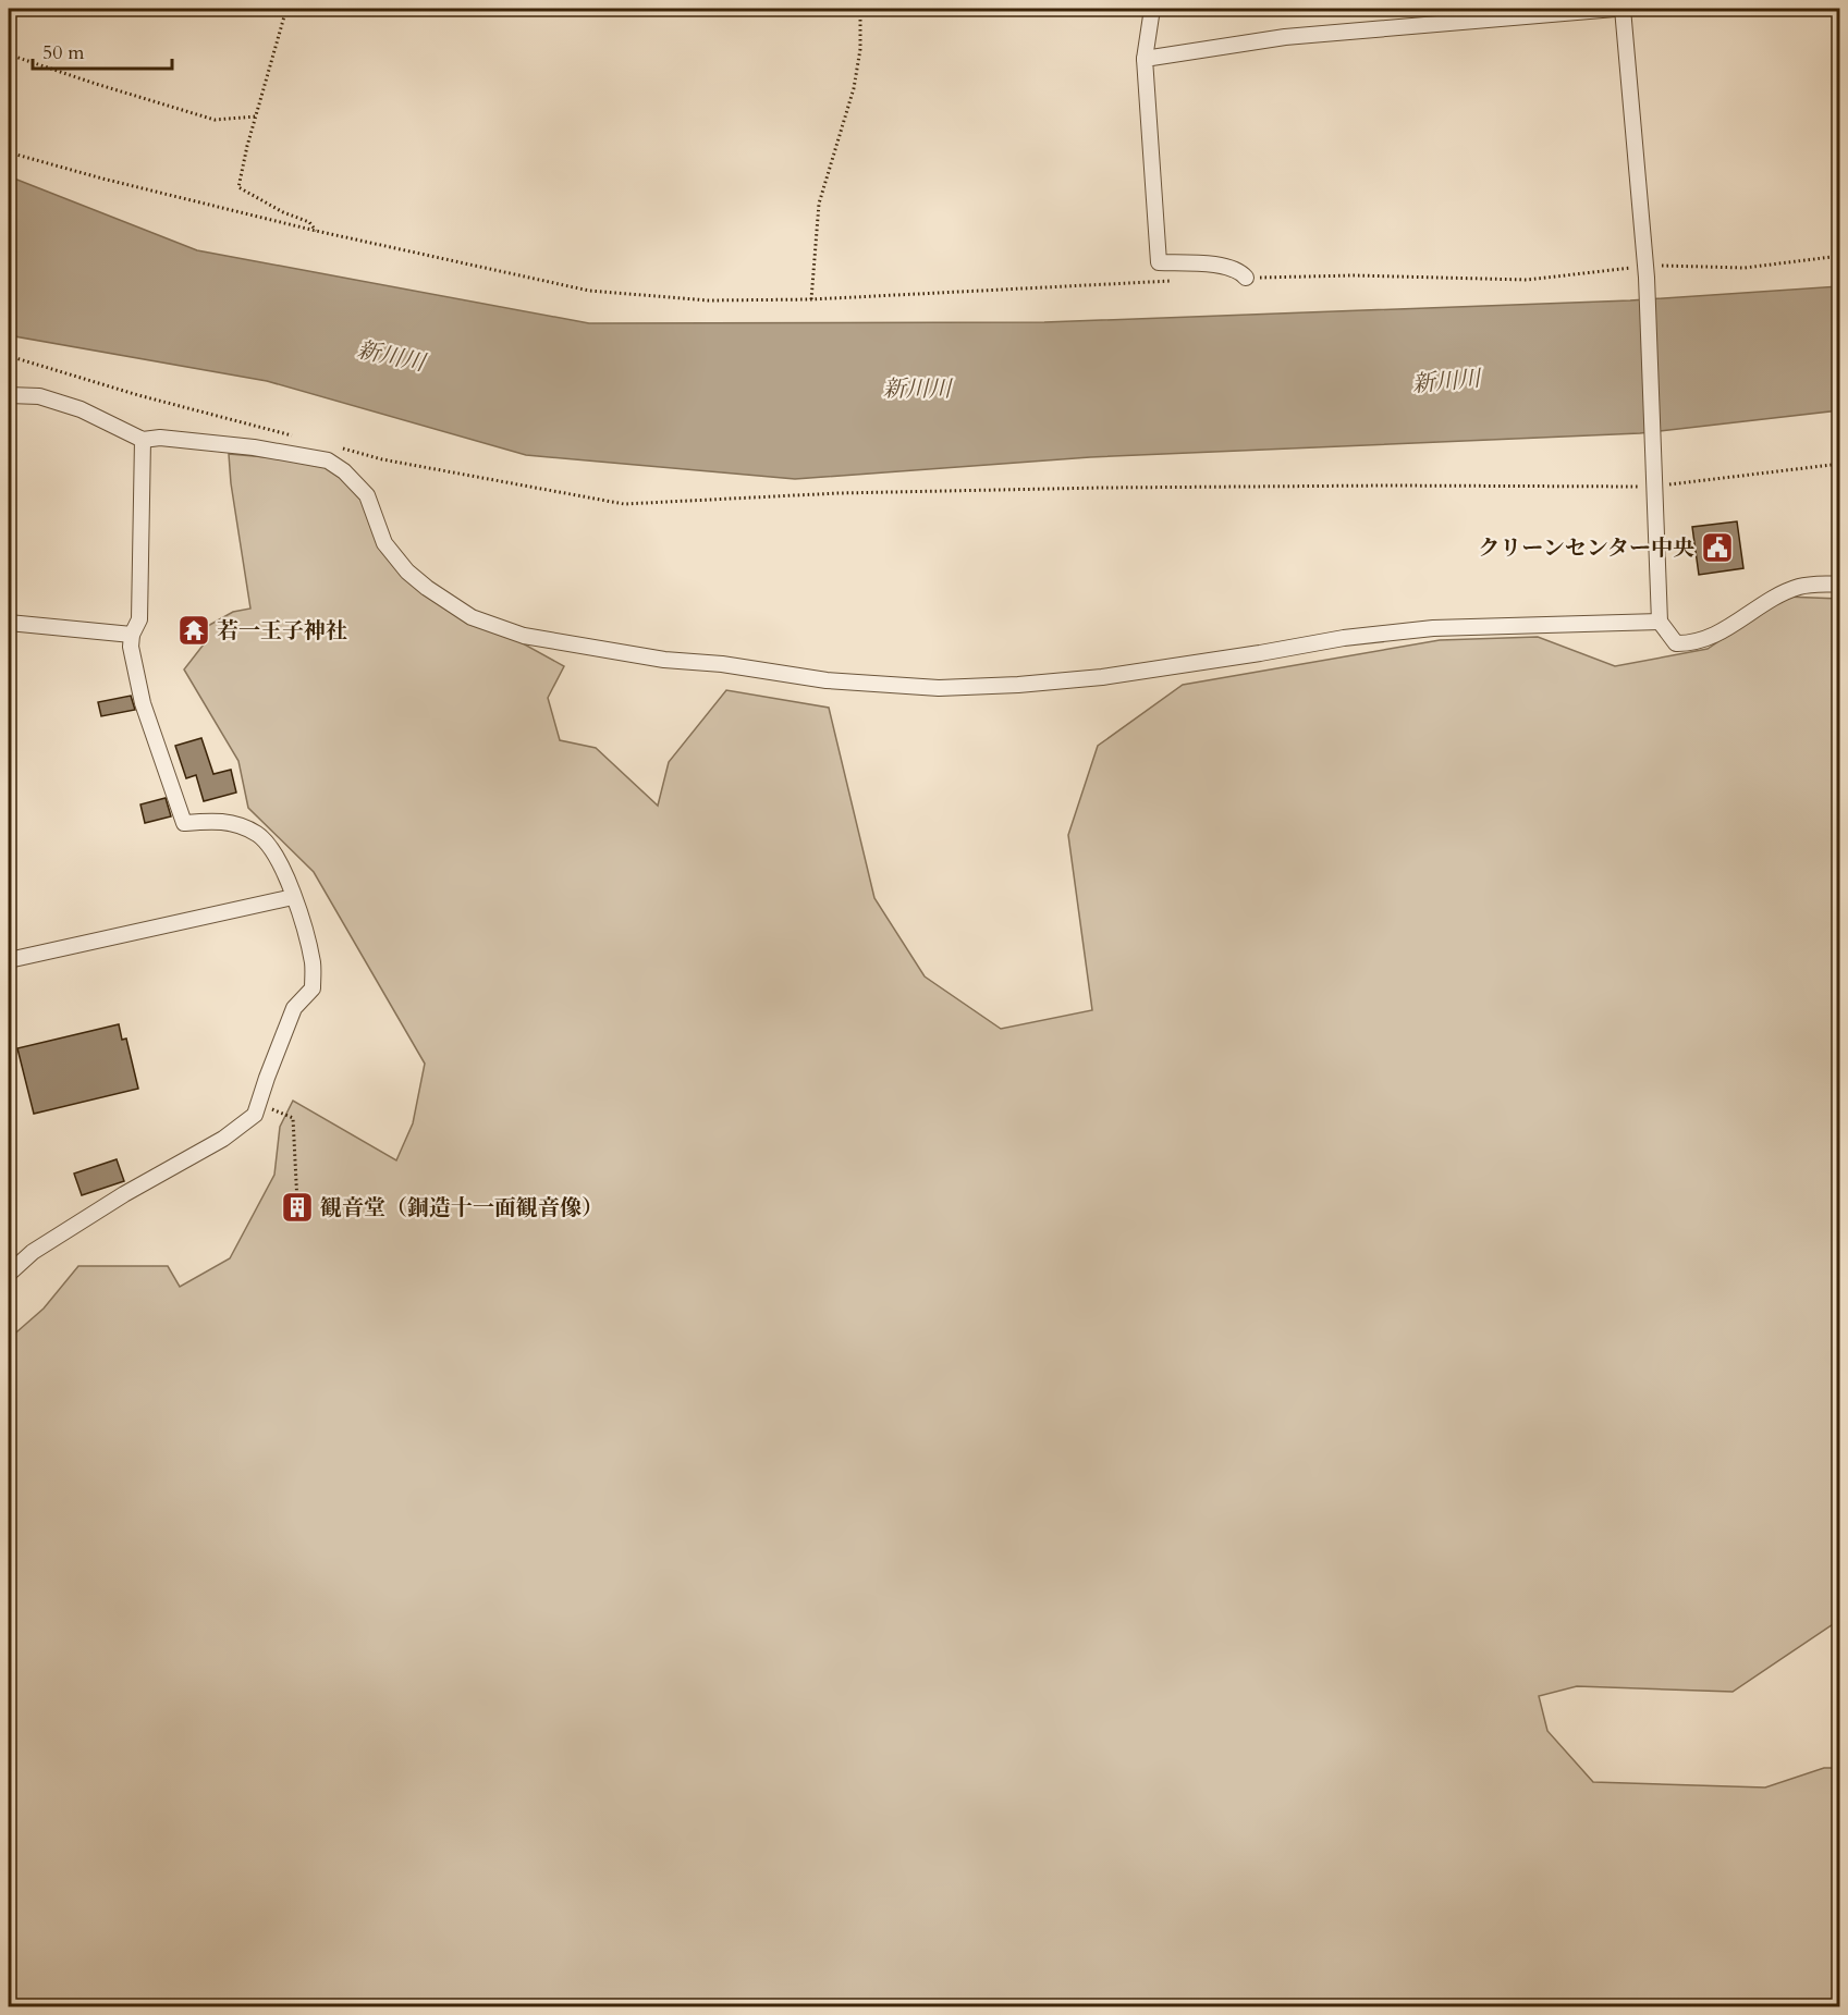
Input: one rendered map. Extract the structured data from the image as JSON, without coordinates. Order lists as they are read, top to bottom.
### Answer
{
  "water": ["新川川"],
  "places": {
    "public building": ["クリーンセンター中央"],
    "temple": ["若一王子神社"],
    "building": ["観音堂（銅造十一面観音像）"]
  },
  "scale_bar": "50 m"
}
